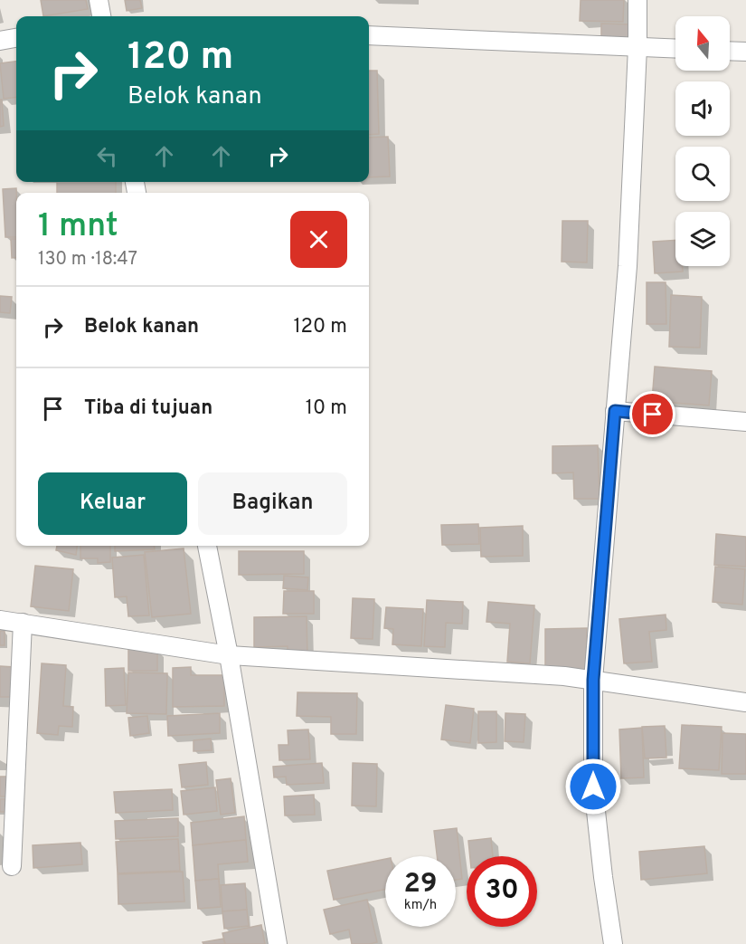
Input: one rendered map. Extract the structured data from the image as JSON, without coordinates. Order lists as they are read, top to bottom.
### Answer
{
  "north": "top",
  "page": {
    "turn": ["120 m", "Belok kanan"],
    "heading": ["1 mnt", "130 m · 18:47"],
    "list": [
      {
        "name": "Belok kanan",
        "value": "120 m"
      },
      {
        "name": "Tiba di tujuan",
        "value": "10 m"
      }
    ],
    "buttons": ["Keluar", "Bagikan"],
    "speed": "29 km/h",
    "limit": "30"
  }
}
